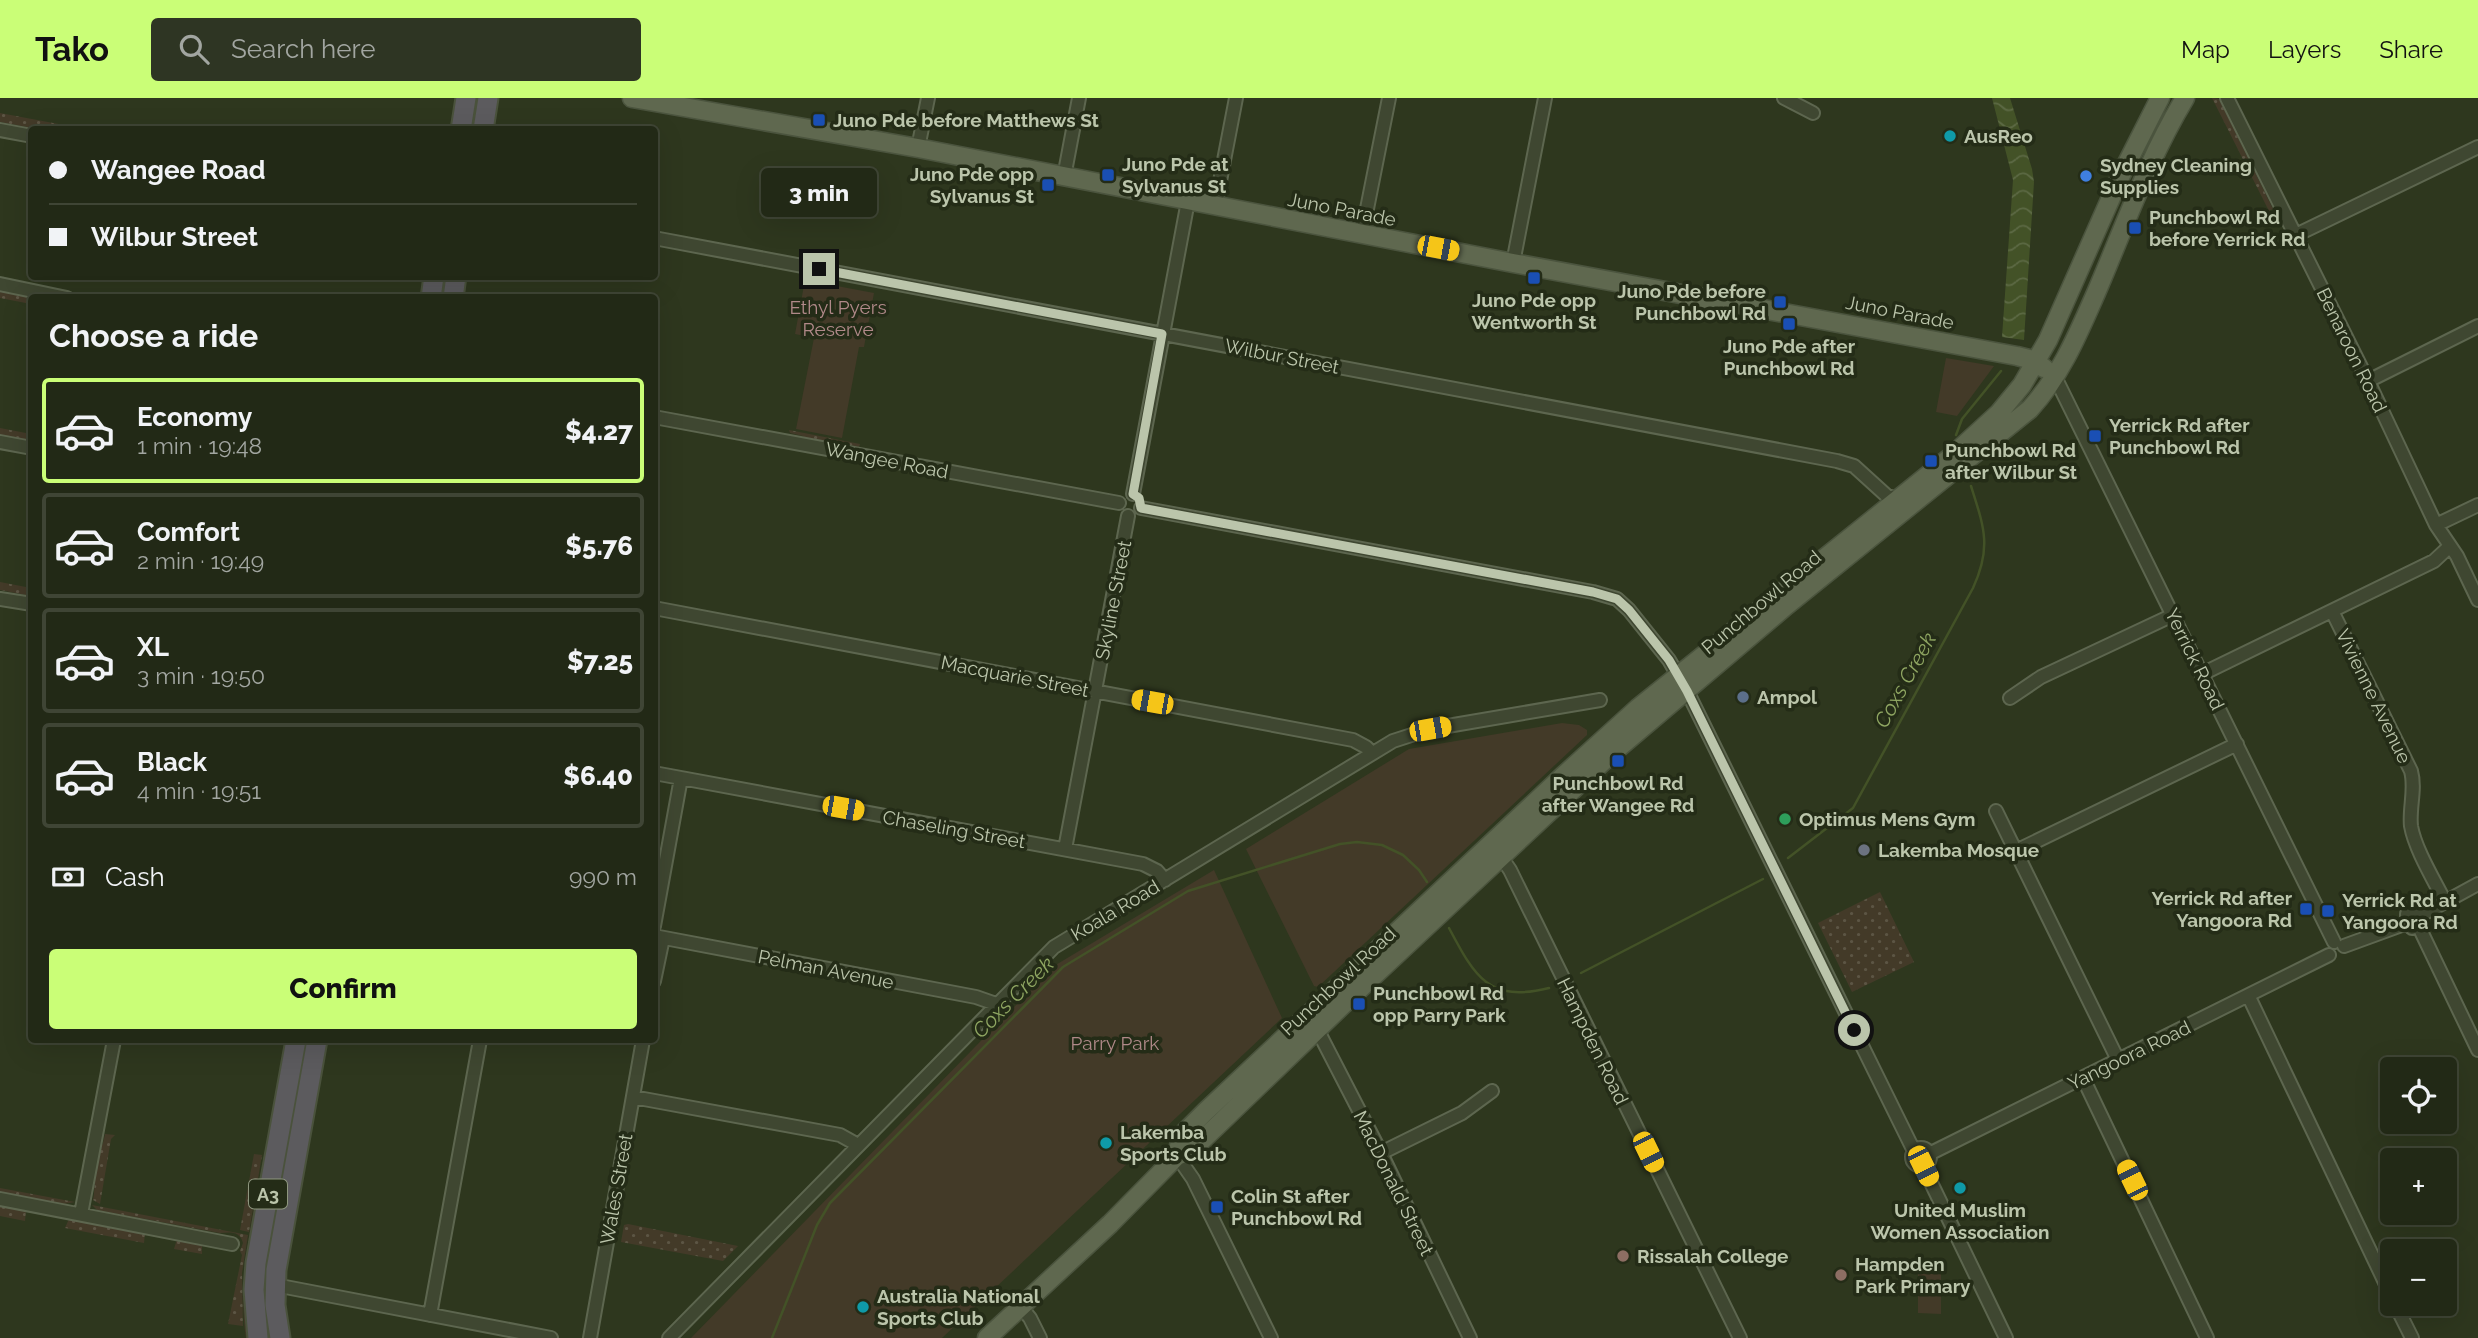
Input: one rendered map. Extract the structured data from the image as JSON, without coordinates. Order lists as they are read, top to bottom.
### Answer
{
  "streets": {
    "highway": ["A3"],
    "main road": ["Juno Parade", "Punchbowl Road"],
    "street": [
      "Benaroon Road",
      "Wilbur Street",
      "Wangee Road",
      "Skyline Street",
      "Yerrick Road",
      "Macquarie Street",
      "Vivienne Avenue",
      "Chaseling Street",
      "Koala Road",
      "Pelman Avenue",
      "Hampden Road",
      "Yangoora Road",
      "MacDonald Street",
      "Wales Street"
    ]
  },
  "crossings": [
    ["Juno Parade", "Punchbowl Road"],
    ["Juno Parade", "Yerrick Road"],
    ["Wilbur Street", "Punchbowl Road"],
    ["Wangee Road", "Skyline Street"],
    ["Skyline Street", "Macquarie Street"],
    ["Skyline Street", "Chaseling Street"],
    ["Punchbowl Road", "Yerrick Road"],
    ["Punchbowl Road", "Hampden Road"],
    ["Punchbowl Road", "MacDonald Street"],
    ["Yerrick Road", "Yangoora Road"],
    ["Macquarie Street", "Koala Road"],
    ["Chaseling Street", "Koala Road"],
    ["Koala Road", "Pelman Avenue"]
  ],
  "water": ["Coxs Creek"],
  "parks": ["Ethyl Pyers Reserve", "Parry Park"],
  "places": {
    "transit": [
      "Juno Pde before Matthews St",
      "Juno Pde at Sylvanus St",
      "Juno Pde opp Sylvanus St",
      "Punchbowl Rd before Yerrick Rd",
      "Juno Pde opp Wentworth St",
      "Juno Pde before Punchbowl Rd",
      "Juno Pde after Punchbowl Rd",
      "Yerrick Rd after Punchbowl Rd",
      "Punchbowl Rd after Wilbur St",
      "Punchbowl Rd after Wangee Rd",
      "Yerrick Rd after Yangoora Rd",
      "Yerrick Rd at Yangoora Rd",
      "Punchbowl Rd opp Parry Park",
      "Colin St after Punchbowl Rd"
    ],
    "other": [
      "AusReo",
      "Sydney Cleaning Supplies",
      "Ampol",
      "Optimus Mens Gym",
      "Lakemba Mosque",
      "Lakemba Sports Club",
      "United Muslim Women Association",
      "Rissalah College",
      "Hampden Park Primary",
      "Australia National Sports Club"
    ]
  },
  "page": {
    "header": "Tako",
    "search": "Search here",
    "nav": ["Map", "Layers", "Share"],
    "banner": ["Wangee Road", "Wilbur Street"],
    "bubble": "3 min",
    "heading": "Choose a ride",
    "list": [
      {
        "name": "Economy",
        "note": "1 min · 19:48",
        "value": "$4.27"
      },
      {
        "name": "Comfort",
        "note": "2 min · 19:49",
        "value": "$5.76"
      },
      {
        "name": "XL",
        "note": "3 min · 19:50",
        "value": "$7.25"
      },
      {
        "name": "Black",
        "note": "4 min · 19:51",
        "value": "$6.40"
      }
    ],
    "pay": ["Cash", "990 m"],
    "buttons": "Confirm",
    "map_buttons": ["+", "−"]
  }
}
